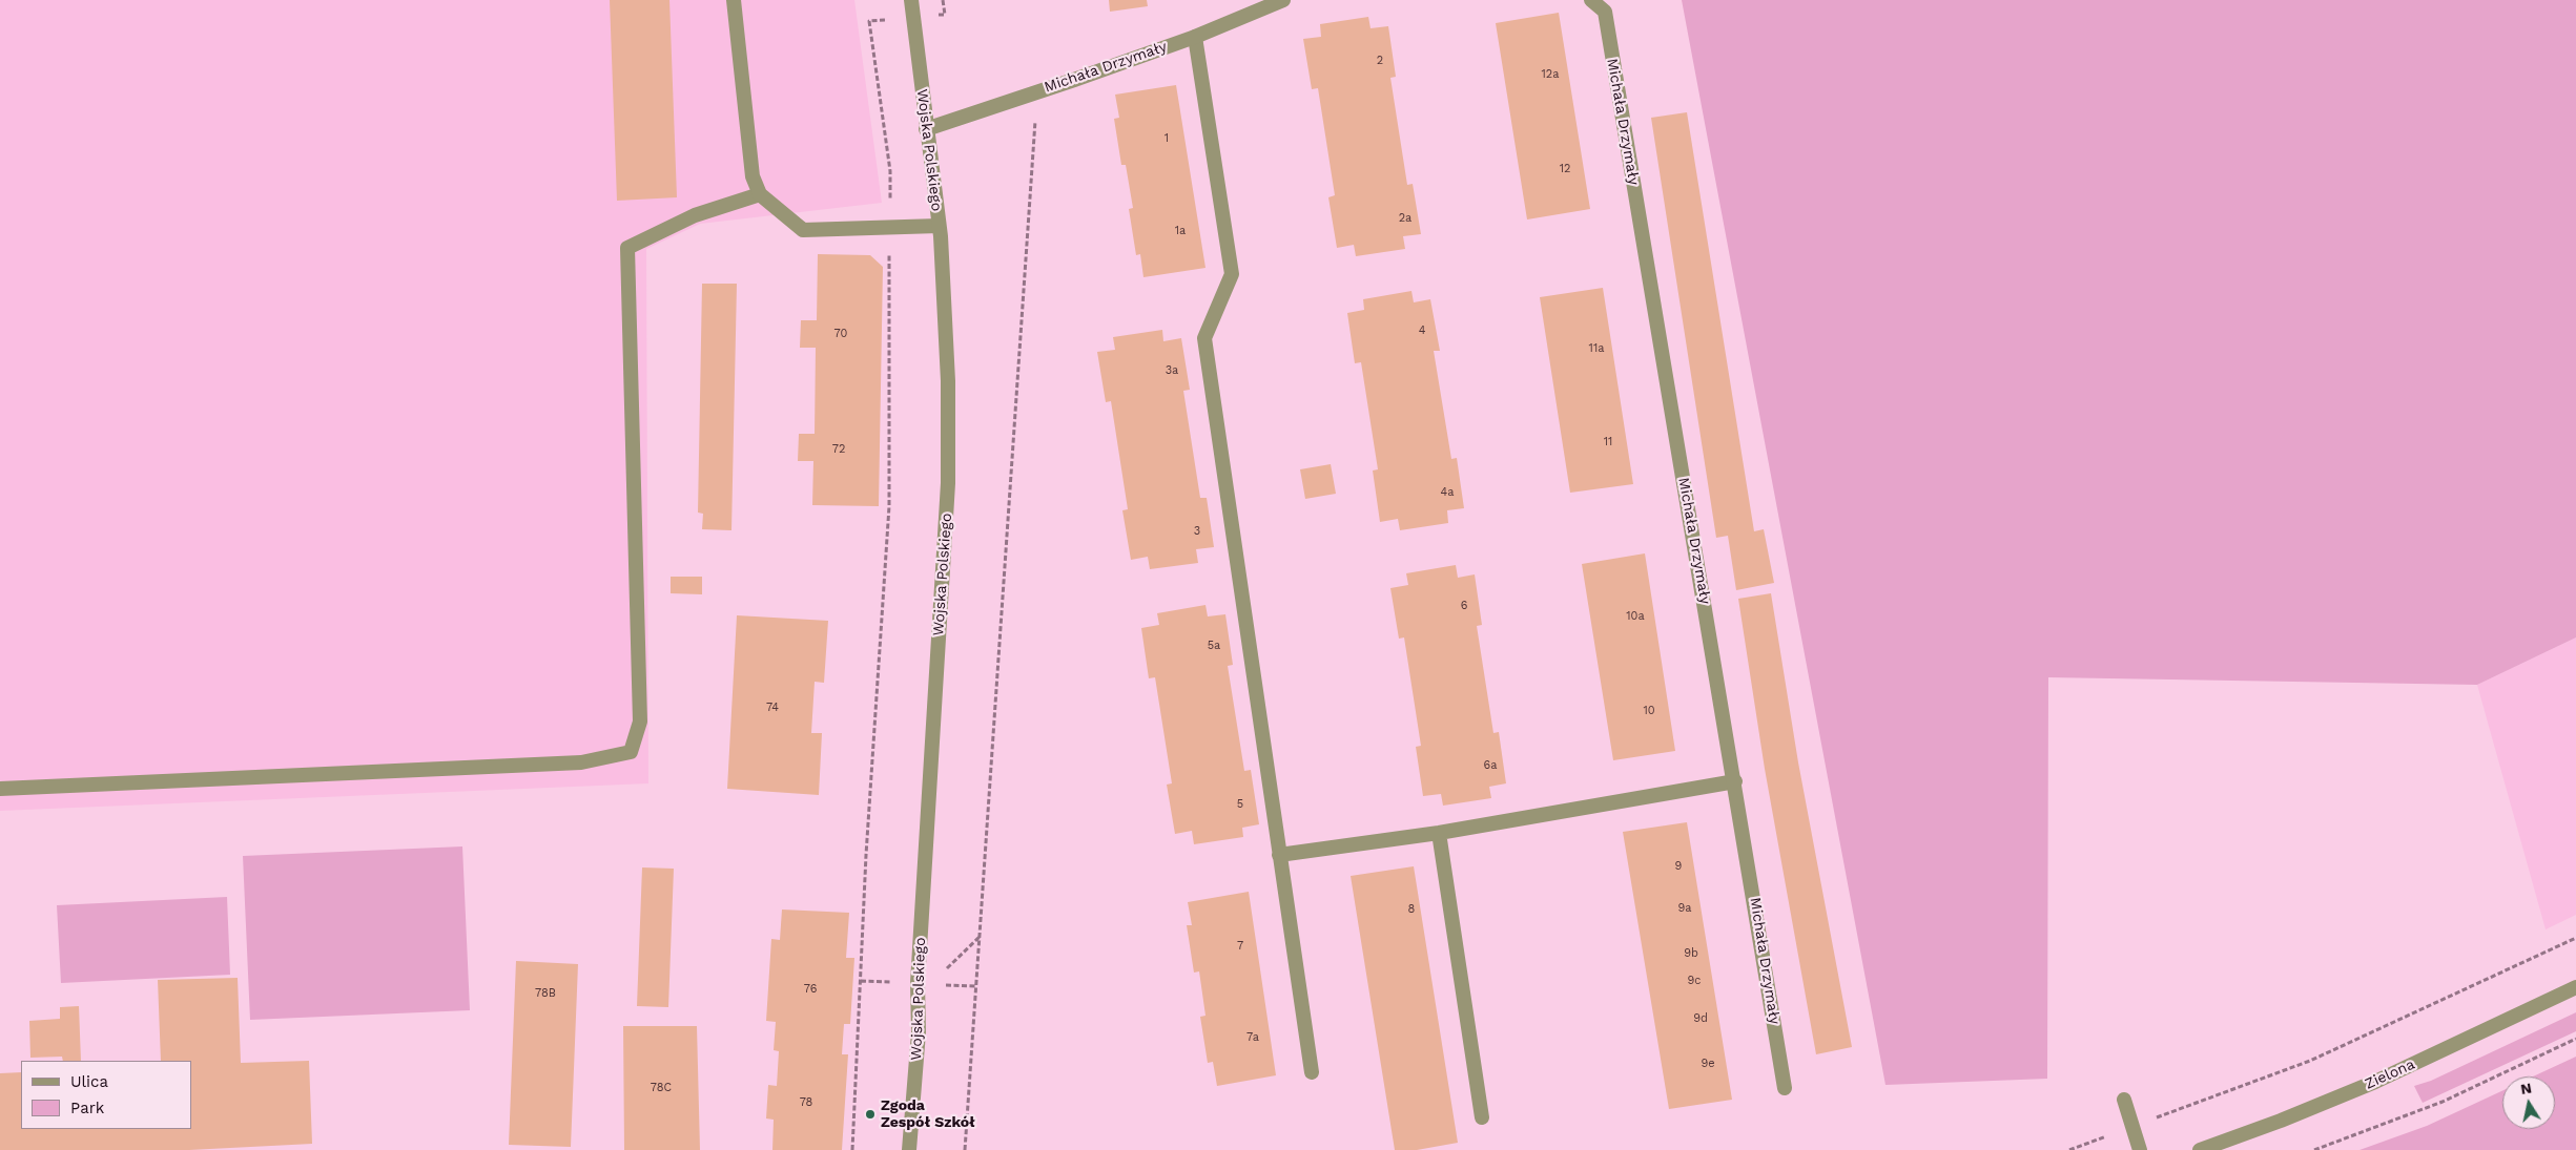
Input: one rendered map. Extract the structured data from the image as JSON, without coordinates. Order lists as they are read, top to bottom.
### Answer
{
  "streets": {
    "street": ["Michała Drzymały", "Wojska Polskiego", "Zielona"]
  },
  "crossings": [
    ["Michała Drzymały", "Wojska Polskiego"]
  ],
  "places": ["Zgoda Zespół Szkół"],
  "house_numbers": [
    "2",
    "12a",
    "1",
    "12",
    "2a",
    "1a",
    "4",
    "70",
    "11a",
    "3a",
    "11",
    "72",
    "4a",
    "3",
    "6",
    "10a",
    "5a",
    "74",
    "10",
    "6a",
    "5",
    "9",
    "9a",
    "8",
    "7",
    "9b",
    "9c",
    "76",
    "78B",
    "9d",
    "7a",
    "9e",
    "78C",
    "78"
  ],
  "legend": ["Ulica", "Park"],
  "north": "top"
}
